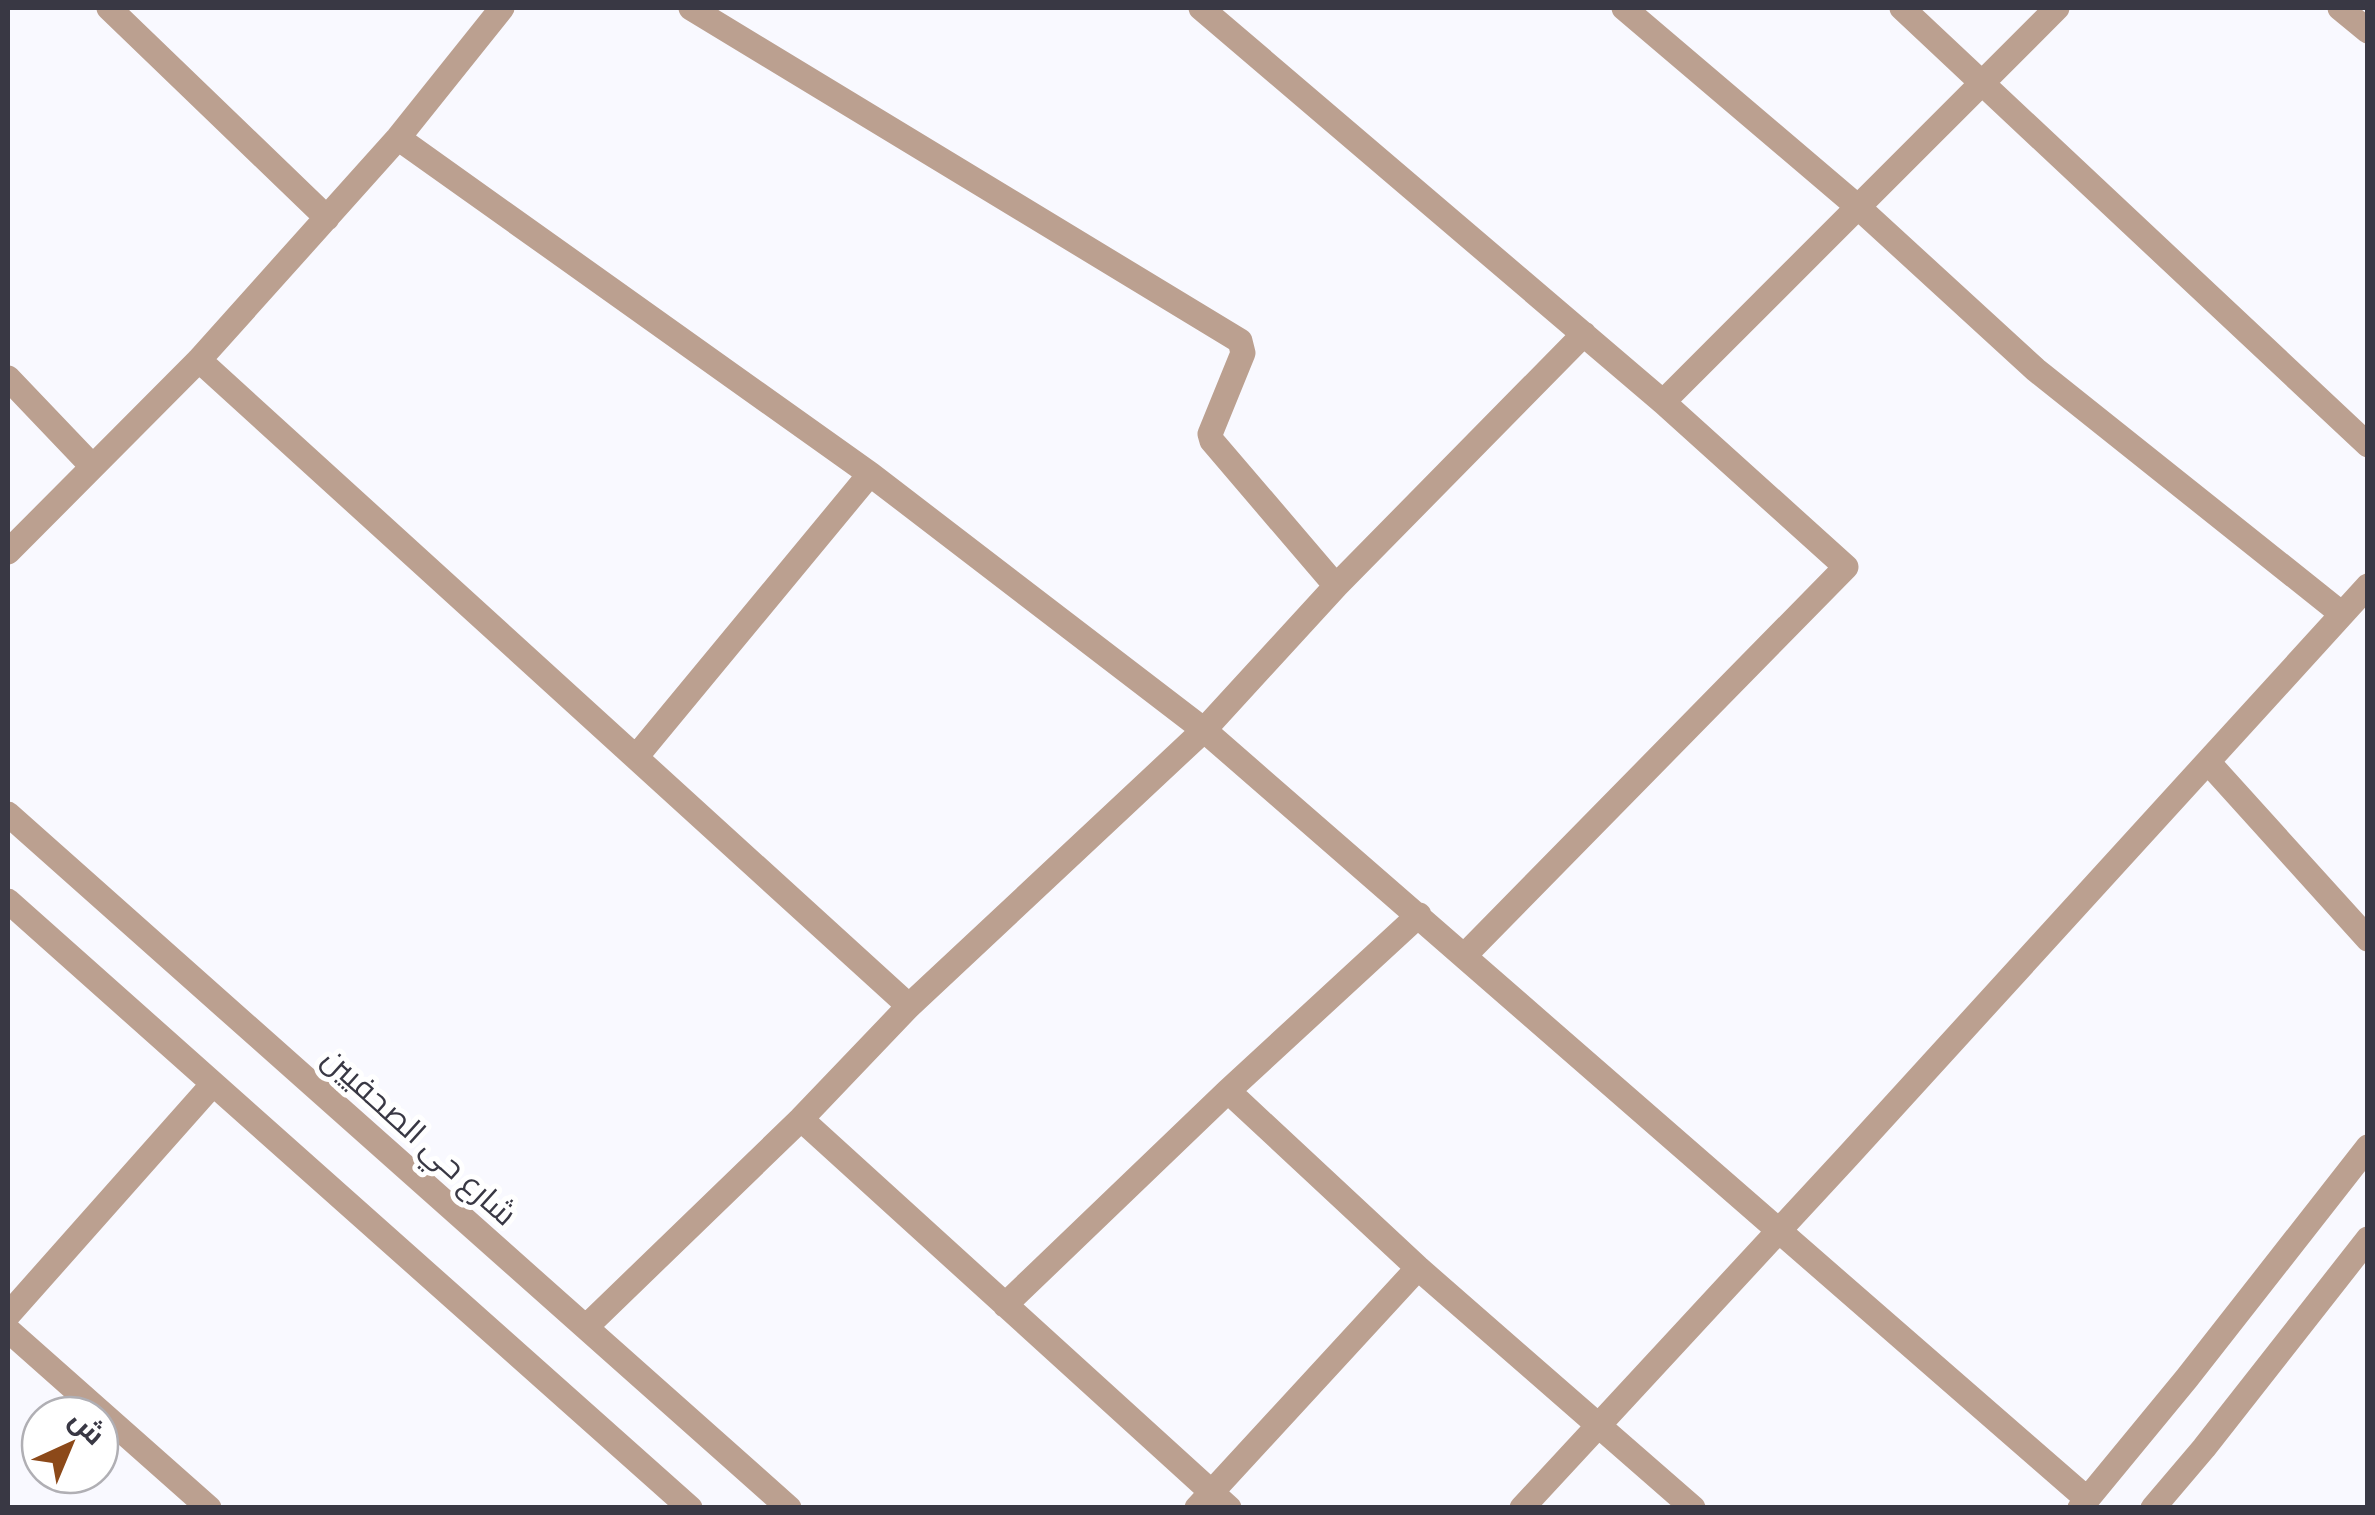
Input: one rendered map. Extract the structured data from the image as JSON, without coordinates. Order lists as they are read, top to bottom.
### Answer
{
  "streets": {
    "street": ["شارع حي الصحفيين"]
  },
  "north": "top right"
}
